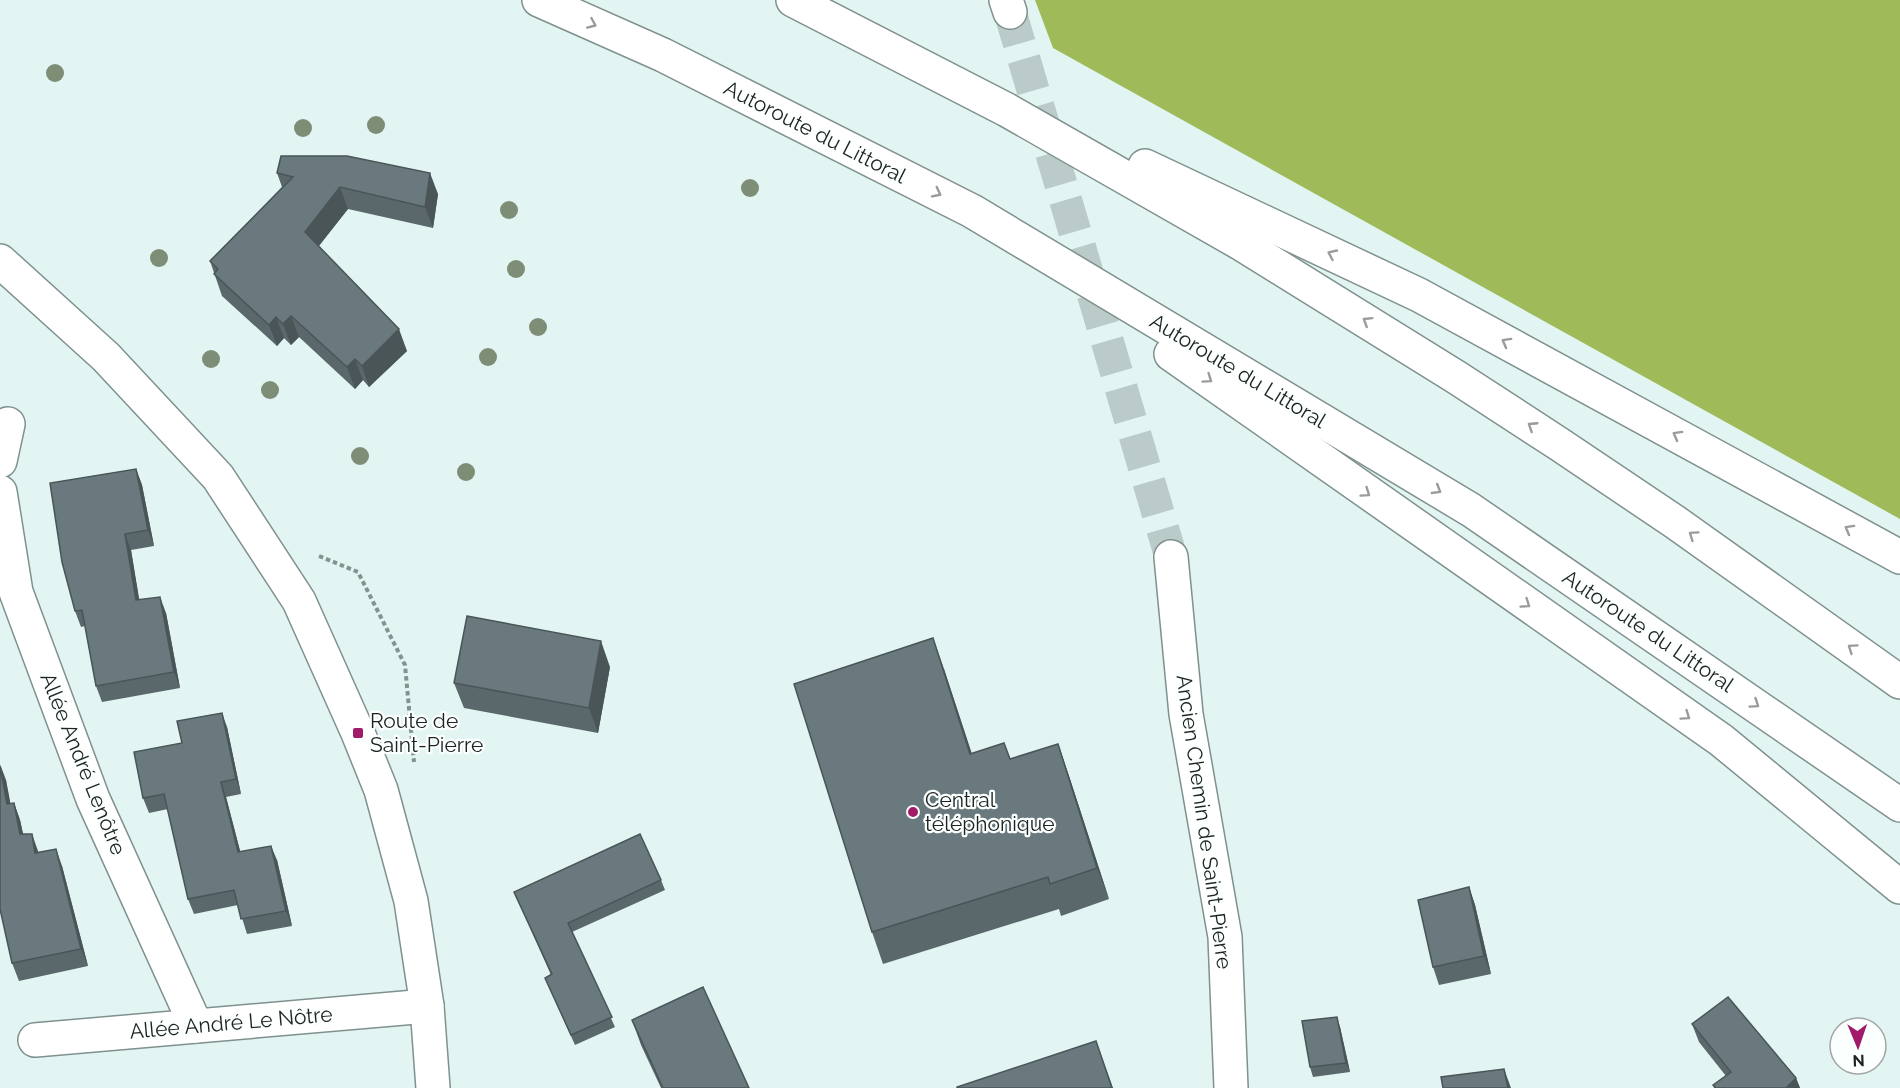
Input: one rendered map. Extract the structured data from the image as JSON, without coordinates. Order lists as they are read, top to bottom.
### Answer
{
  "streets": {
    "main road": [
      "Autoroute du Littoral",
      "Allée André Lenôtre",
      "Ancien Chemin de Saint-Pierre",
      "Allée André Le Nôtre"
    ]
  },
  "crossings": [
    ["Allée André Lenôtre", "Allée André Le Nôtre"]
  ],
  "places": {
    "transit": ["Route de Saint-Pierre"],
    "other": ["Central téléphonique"]
  },
  "north": "bottom"
}
